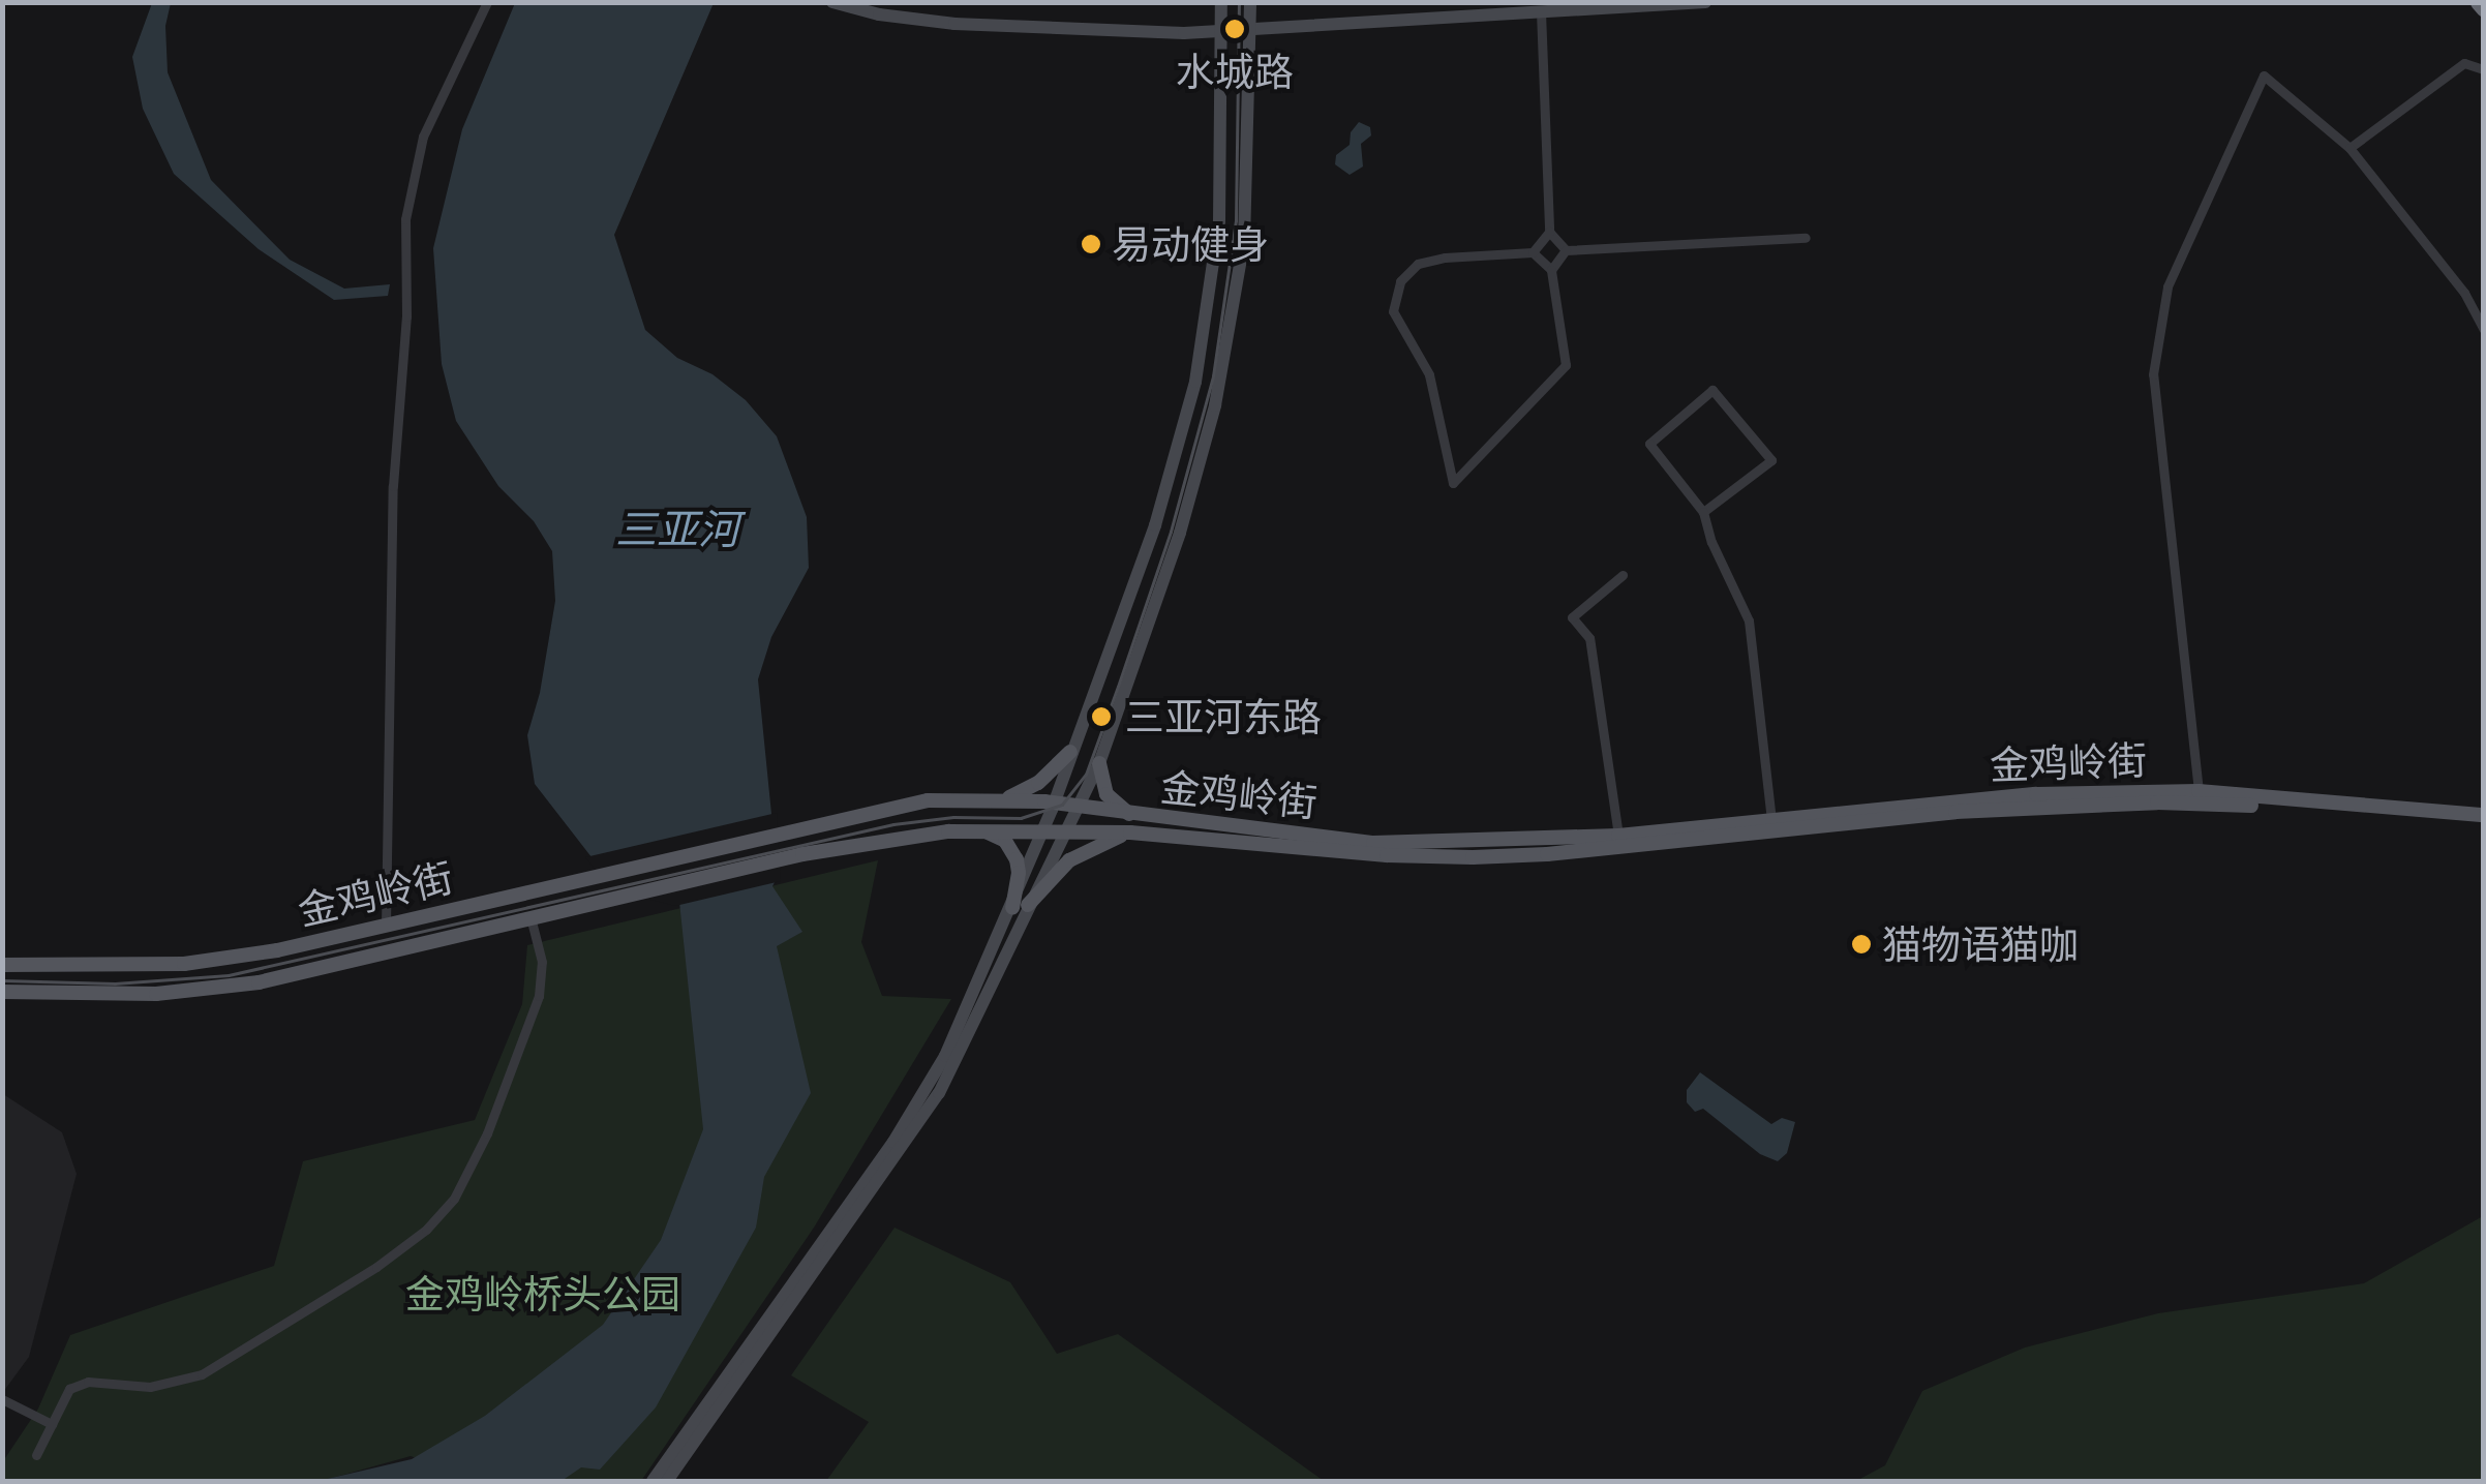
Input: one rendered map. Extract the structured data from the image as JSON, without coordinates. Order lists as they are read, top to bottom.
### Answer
{
  "streets": {
    "main road": ["金鸡岭街"]
  },
  "water": ["三亚河"],
  "parks": ["金鸡岭桥头公园"],
  "places": [
    "水城路",
    "易动健身",
    "三亚河东路",
    "猫物语猫咖"
  ]
}
